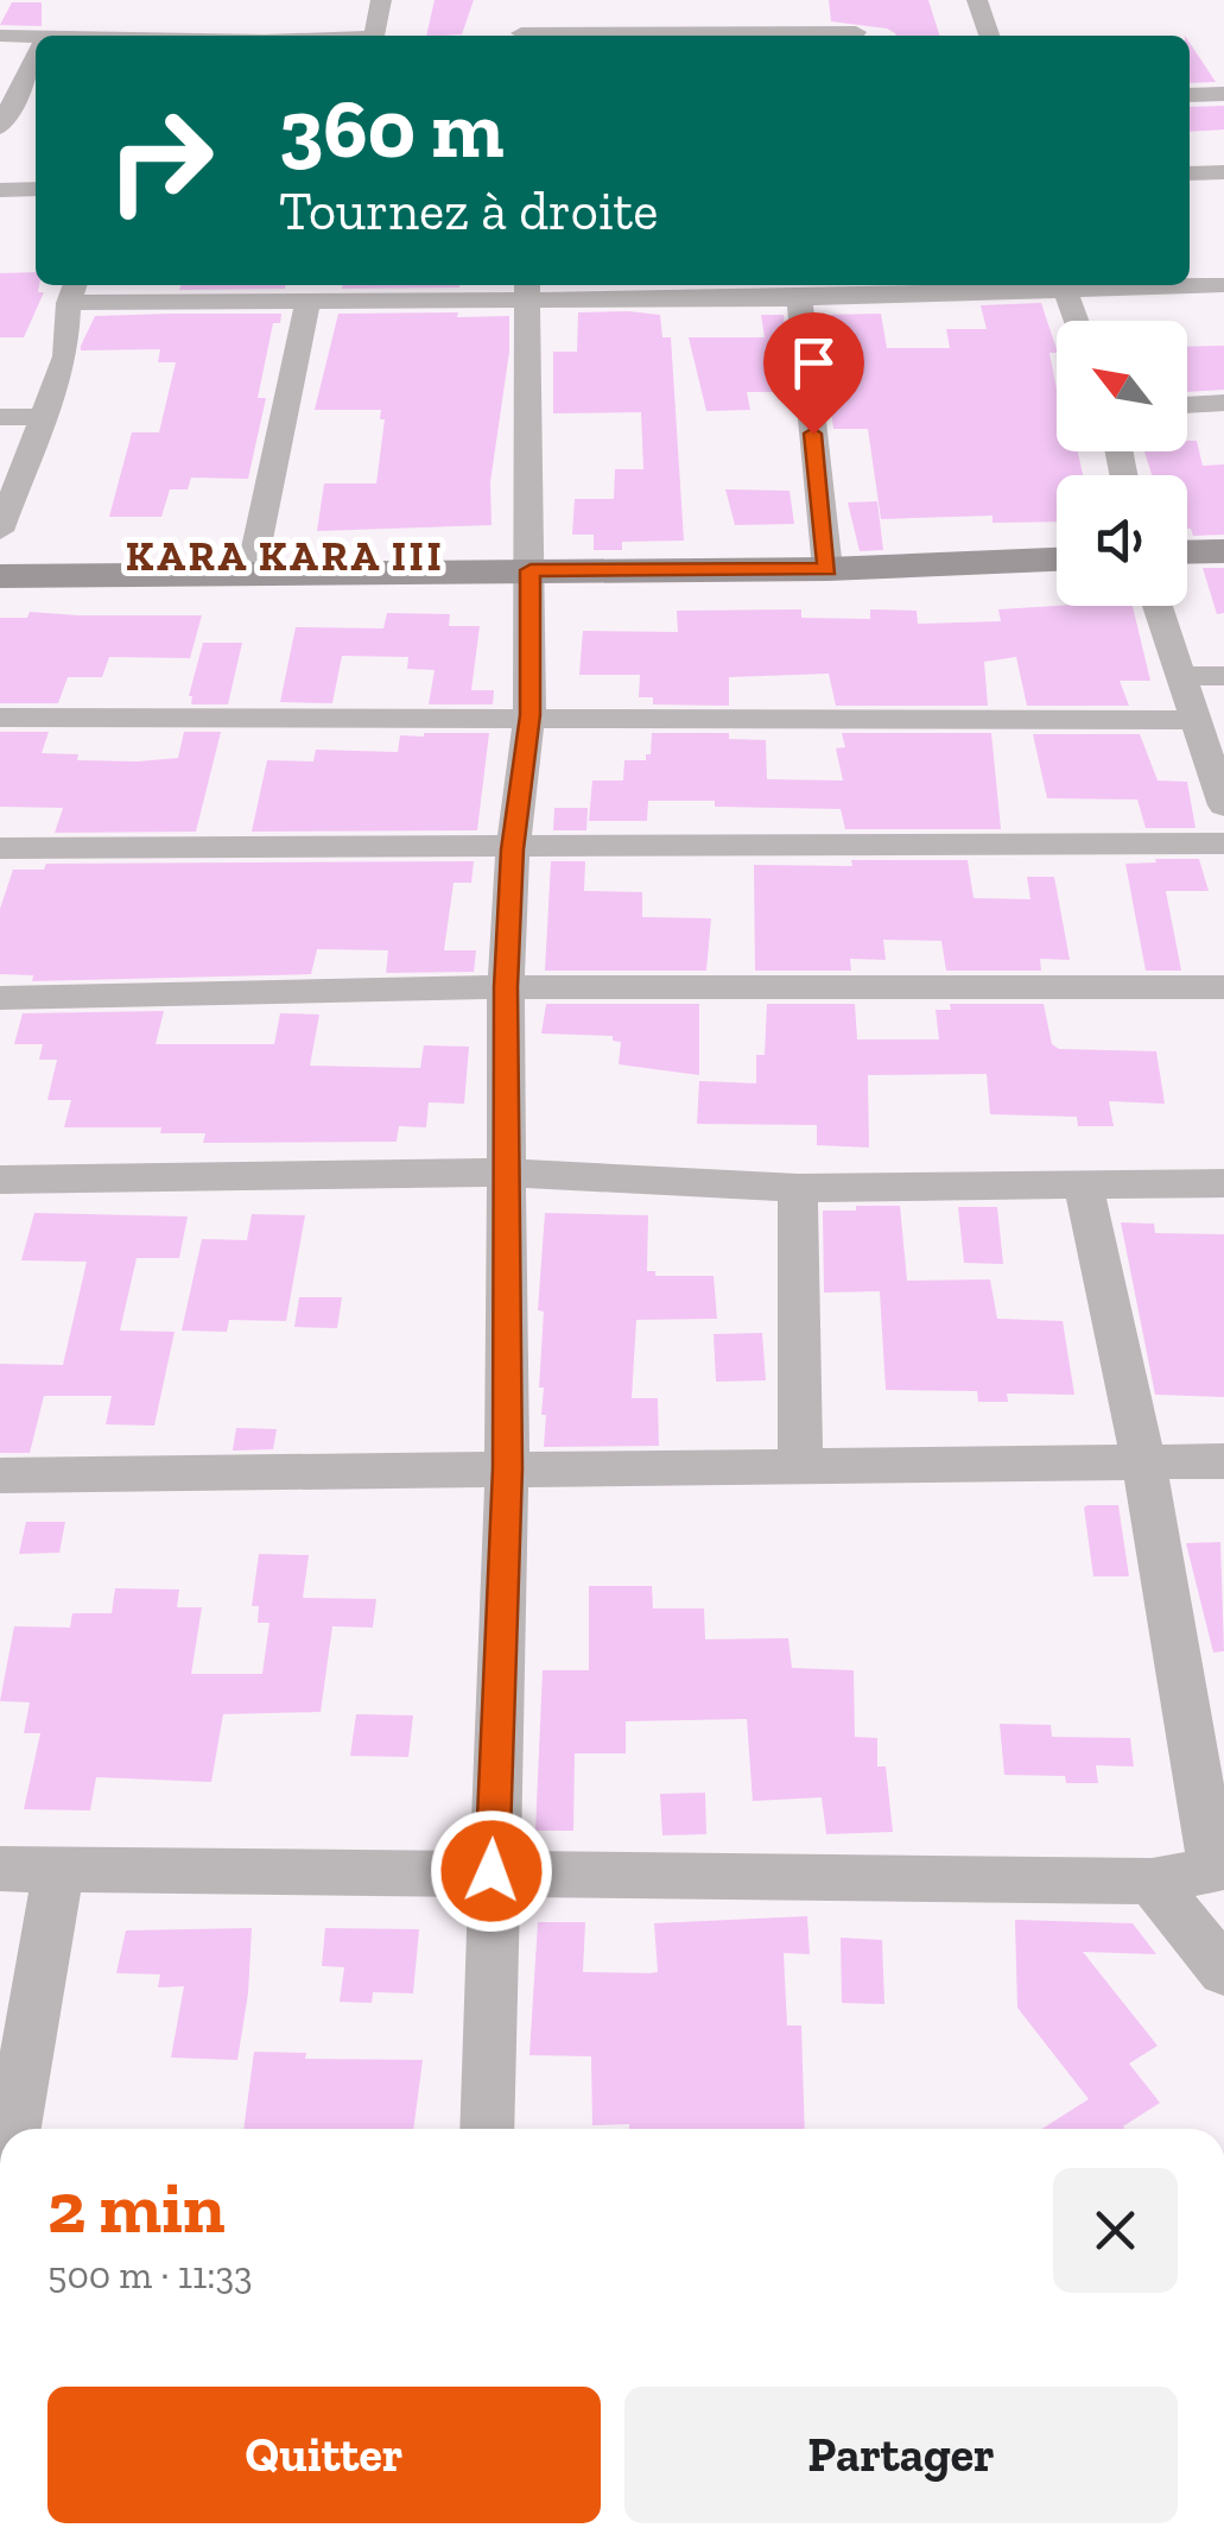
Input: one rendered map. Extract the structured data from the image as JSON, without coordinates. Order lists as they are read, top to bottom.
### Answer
{
  "districts": ["KARA KARA III"],
  "north": "top left",
  "page": {
    "turn": ["360 m", "Tournez à droite"],
    "heading": ["2 min", "500 m · 11:33"],
    "buttons": ["Quitter", "Partager"]
  }
}
